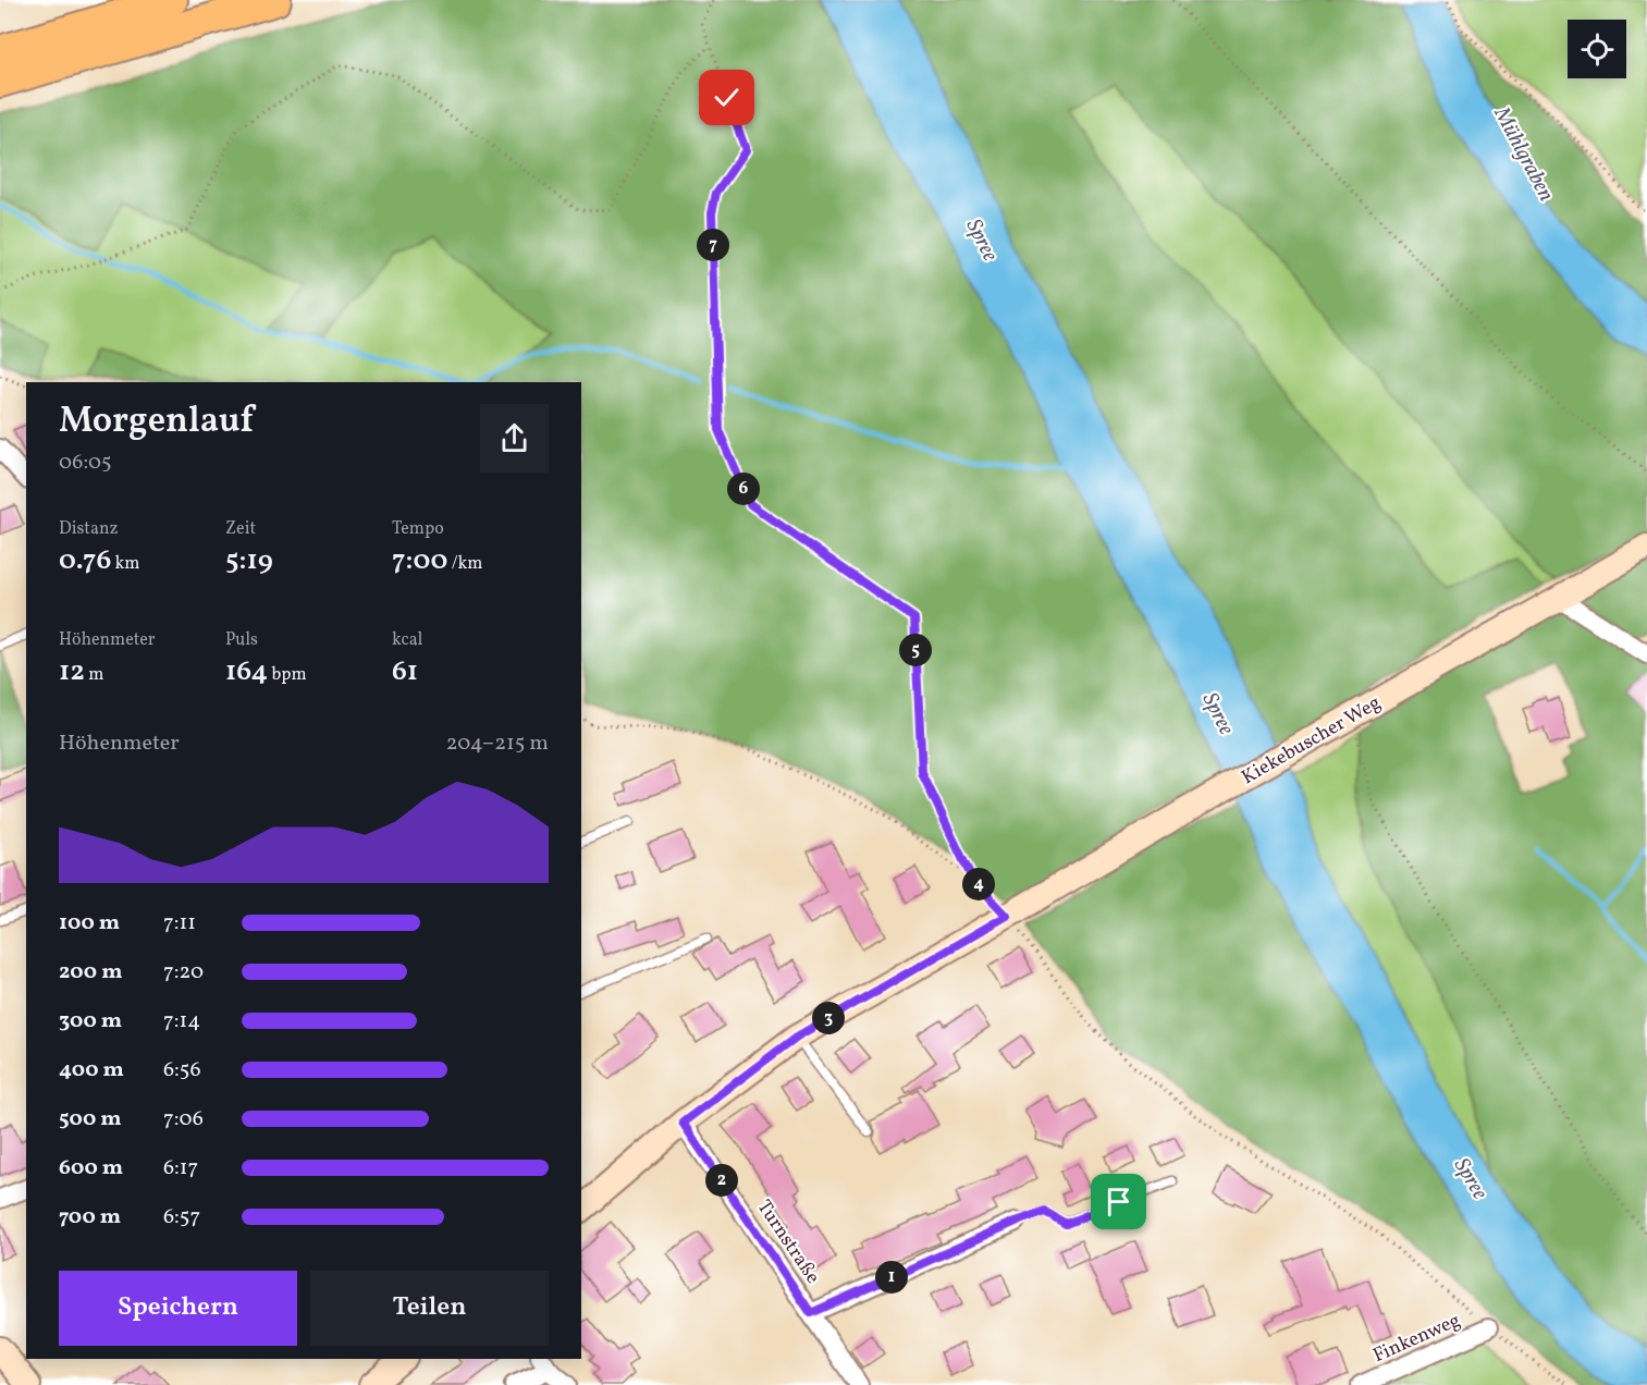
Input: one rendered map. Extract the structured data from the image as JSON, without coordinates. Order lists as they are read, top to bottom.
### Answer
{
  "streets": {
    "main road": ["Kiekebuscher Weg"],
    "street": ["Turnstraße", "Finkenweg"]
  },
  "crossings": [
    ["Kiekebuscher Weg", "Turnstraße"]
  ],
  "water": ["Mühlgraben", "Spree"],
  "page": {
    "pins": [
      "7",
      "6",
      "5",
      "4",
      "3",
      "2",
      "1"
    ],
    "heading": ["Morgenlauf", "06:05"],
    "stats": [
      ["Distanz", "0.76 km"],
      ["Zeit", "5:19"],
      ["Tempo", "7:00 /km"],
      ["Höhenmeter", "12 m"],
      ["Puls", "164 bpm"],
      ["kcal", "61"]
    ],
    "chart": ["Höhenmeter", "204–215 m"],
    "list": [
      {
        "name": "100 m",
        "note": "7:11"
      },
      {
        "name": "200 m",
        "note": "7:20"
      },
      {
        "name": "300 m",
        "note": "7:14"
      },
      {
        "name": "400 m",
        "note": "6:56"
      },
      {
        "name": "500 m",
        "note": "7:06"
      },
      {
        "name": "600 m",
        "note": "6:17"
      },
      {
        "name": "700 m",
        "note": "6:57"
      }
    ],
    "buttons": ["Speichern", "Teilen"]
  }
}
